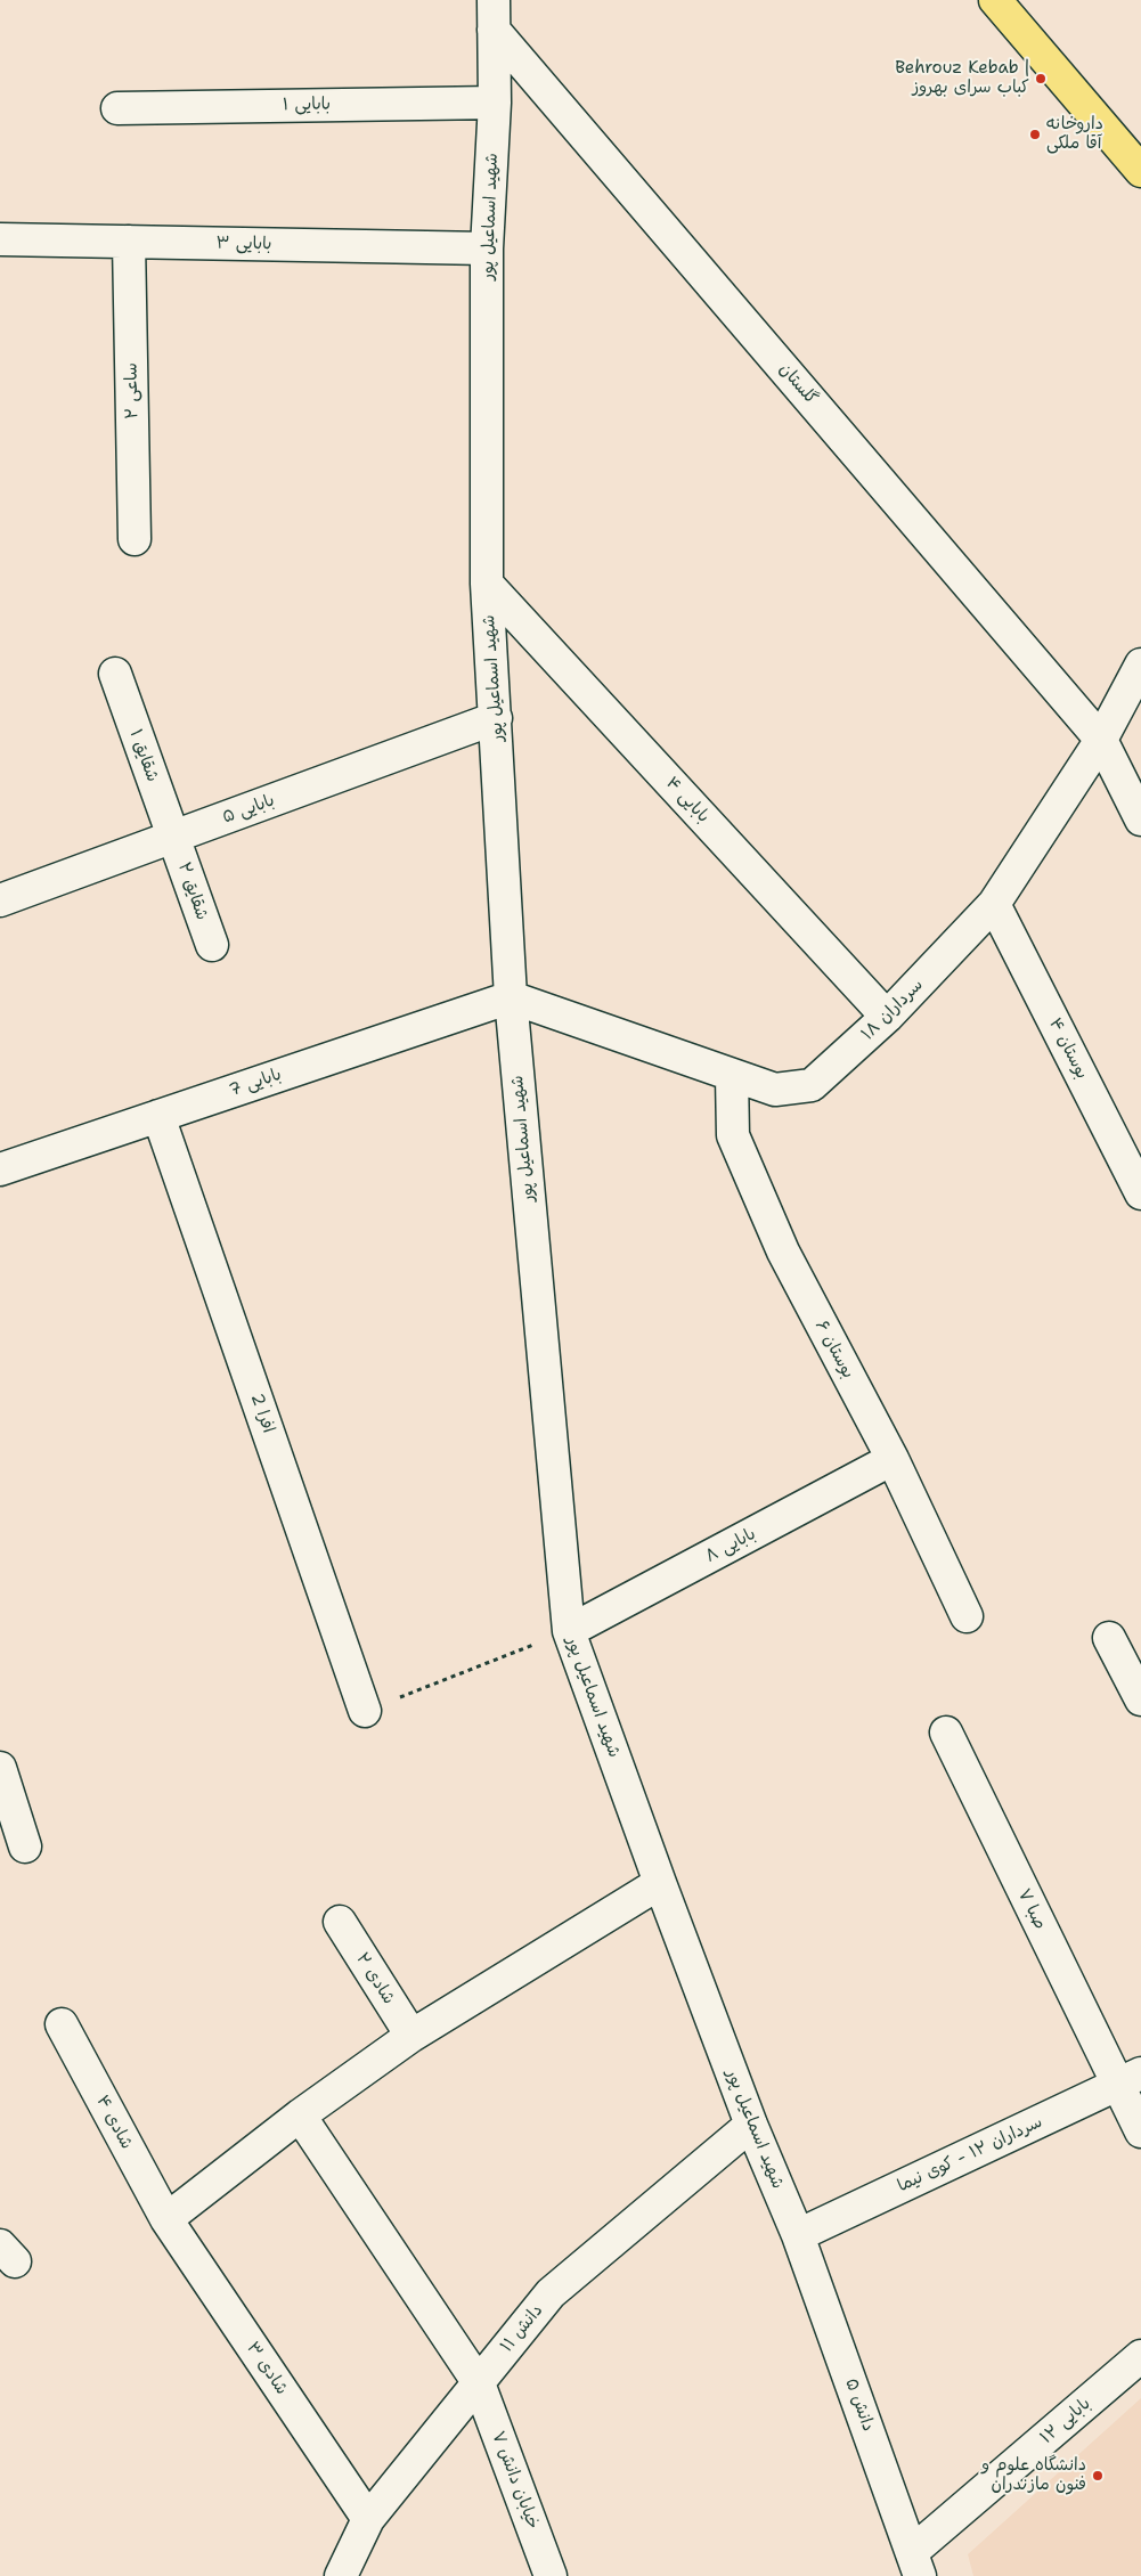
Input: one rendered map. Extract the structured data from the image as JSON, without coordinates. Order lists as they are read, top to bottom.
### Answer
{
  "streets": {
    "street": [
      "بابایی ۱",
      "شهید اسماعیل پور",
      "بابایی ۳",
      "گلستان",
      "ساعی ۲",
      "شقایق ۱",
      "بابایی ۴",
      "بابایی ۵",
      "شقایق ۲",
      "سرداران ۱۸",
      "بوستان ۴",
      "بابایی 7",
      "بوستان ۶",
      "افرا 2",
      "بابایی ۸",
      "صبا ۷",
      "شادی ۲",
      "شادی ۴",
      "سرداران ۱۲ - کوی نیما",
      "دانش ۱۱",
      "شادی ۳",
      "دانش ۵",
      "بابایی ۱۲",
      "خیابان دانش ۷"
    ]
  },
  "crossings": [
    ["بابایی ۱", "شهید اسماعیل پور"],
    ["شهید اسماعیل پور", "بابایی ۳"],
    ["شهید اسماعیل پور", "گلستان"],
    ["شهید اسماعیل پور", "بابایی ۴"],
    ["شهید اسماعیل پور", "بابایی ۵"],
    ["شهید اسماعیل پور", "سرداران ۱۸"],
    ["شهید اسماعیل پور", "بابایی 7"],
    ["شهید اسماعیل پور", "بابایی ۸"],
    ["شهید اسماعیل پور", "سرداران ۱۲ - کوی نیما"],
    ["شهید اسماعیل پور", "دانش ۱۱"],
    ["شهید اسماعیل پور", "دانش ۵"],
    ["بابایی ۳", "ساعی ۲"],
    ["گلستان", "سرداران ۱۸"],
    ["شقایق ۱", "بابایی ۵"],
    ["شقایق ۱", "شقایق ۲"],
    ["بابایی ۴", "سرداران ۱۸"],
    ["بابایی ۵", "شقایق ۲"],
    ["سرداران ۱۸", "بوستان ۴"],
    ["سرداران ۱۸", "بابایی 7"],
    ["سرداران ۱۸", "بوستان ۶"],
    ["بابایی 7", "افرا 2"],
    ["بوستان ۶", "بابایی ۸"],
    ["صبا ۷", "سرداران ۱۲ - کوی نیما"],
    ["شادی ۴", "شادی ۳"],
    ["سرداران ۱۲ - کوی نیما", "دانش ۵"],
    ["دانش ۱۱", "شادی ۳"],
    ["دانش ۱۱", "خیابان دانش ۷"],
    ["دانش ۵", "بابایی ۱۲"]
  ],
  "places": ["Behrouz Kebab | کباب سرای بهروز", "داروخانه آقا ملکی", "دانشگاه علوم و فنون مازندران"]
}
